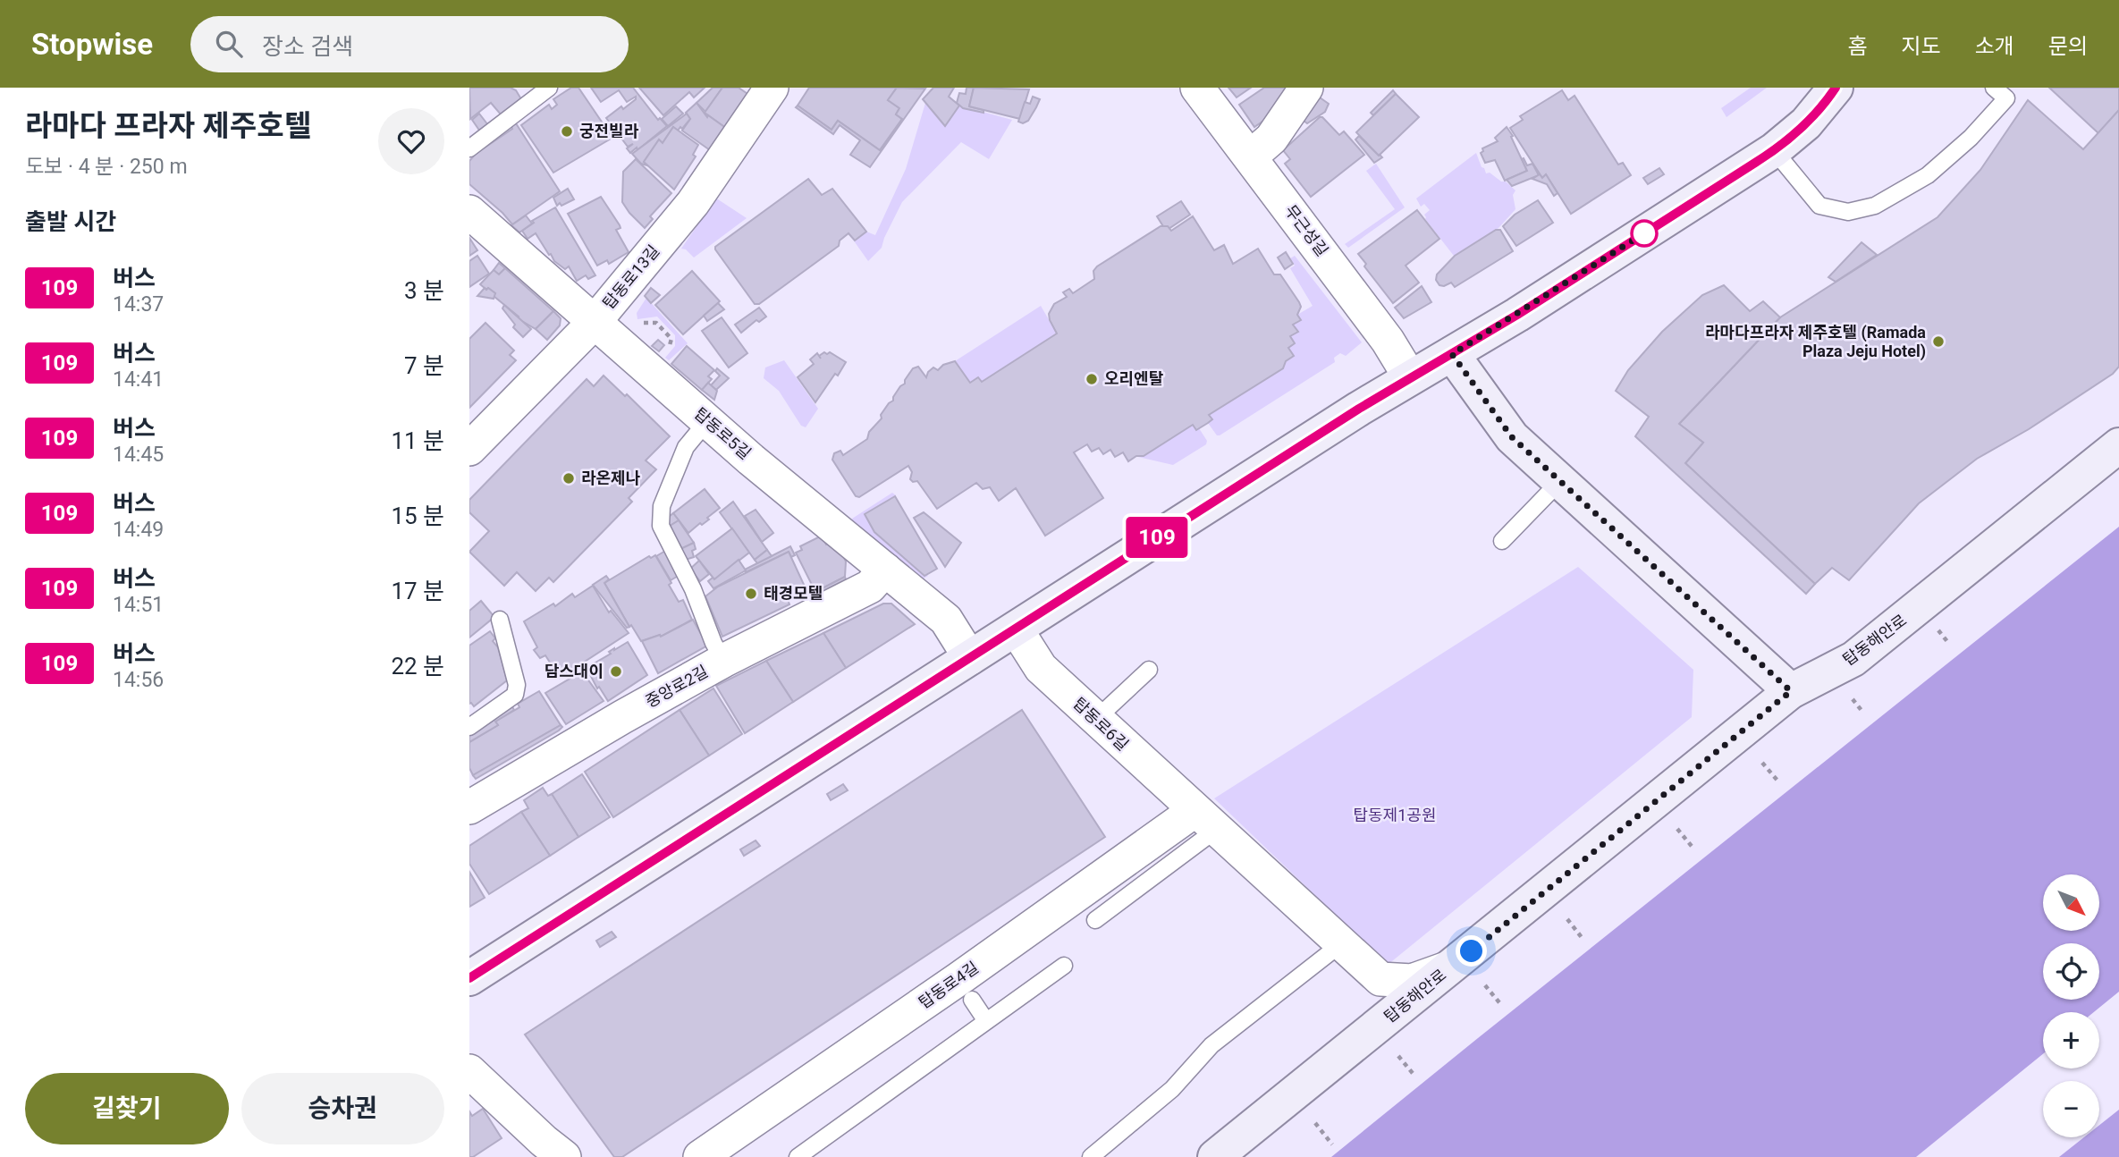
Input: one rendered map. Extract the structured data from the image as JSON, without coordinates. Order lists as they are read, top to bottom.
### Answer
{
  "streets": {
    "main road": ["탑동해안로"],
    "street": [
      "무근성길",
      "탑동로13길",
      "탑동로5길",
      "중앙로2길",
      "탑동로6길",
      "탑동로4길"
    ]
  },
  "crossings": [
    ["탑동로13길", "탑동로5길"],
    ["탑동로5길", "중앙로2길"],
    ["탑동해안로", "탑동로6길"],
    ["탑동로6길", "탑동로4길"]
  ],
  "parks": ["탑동제1공원"],
  "places": [
    "궁전빌라",
    "라마다프라자 제주호텔 (Ramada Plaza Jeju Hotel)",
    "오리엔탈",
    "라온제나",
    "태경모텔",
    "담스대이"
  ],
  "lines": ["bus line 109"],
  "north": "bottom right",
  "page": {
    "header": "Stopwise",
    "search": "장소 검색",
    "nav": [
      "홈",
      "지도",
      "소개",
      "문의"
    ],
    "heading": [
      ["라마다 프라자 제주호텔", "도보 · 4 분 · 250 m"],
      "출발 시간"
    ],
    "on_map": "109",
    "list": [
      {
        "mark": "109",
        "name": "버스",
        "note": "14:37",
        "value": "3 분"
      },
      {
        "mark": "109",
        "name": "버스",
        "note": "14:41",
        "value": "7 분"
      },
      {
        "mark": "109",
        "name": "버스",
        "note": "14:45",
        "value": "11 분"
      },
      {
        "mark": "109",
        "name": "버스",
        "note": "14:49",
        "value": "15 분"
      },
      {
        "mark": "109",
        "name": "버스",
        "note": "14:51",
        "value": "17 분"
      },
      {
        "mark": "109",
        "name": "버스",
        "note": "14:56",
        "value": "22 분"
      }
    ],
    "map_buttons": ["+", "−"],
    "buttons": ["길찾기", "승차권"]
  }
}
